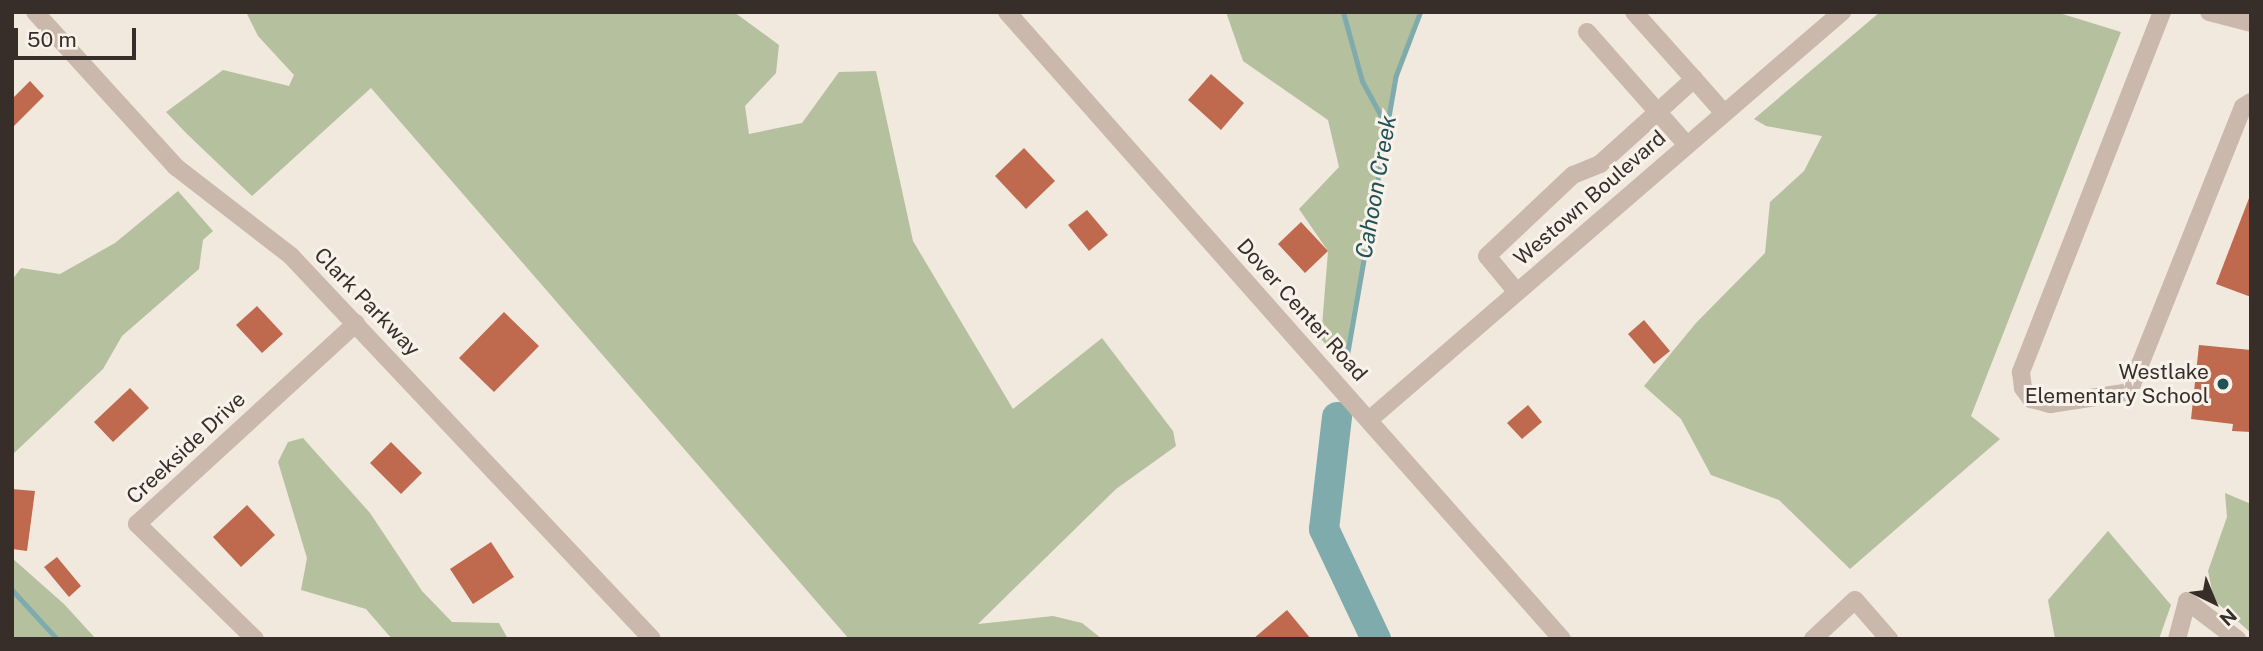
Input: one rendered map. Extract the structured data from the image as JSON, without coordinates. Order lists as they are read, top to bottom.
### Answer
{
  "streets": {
    "street": [
      "Westown Boulevard",
      "Clark Parkway",
      "Dover Center Road",
      "Creekside Drive"
    ]
  },
  "crossings": [
    ["Westown Boulevard", "Dover Center Road"],
    ["Clark Parkway", "Creekside Drive"]
  ],
  "water": ["Cahoon Creek"],
  "places": ["Westlake Elementary School"],
  "scale_bar": "50 m",
  "north": "bottom right"
}
